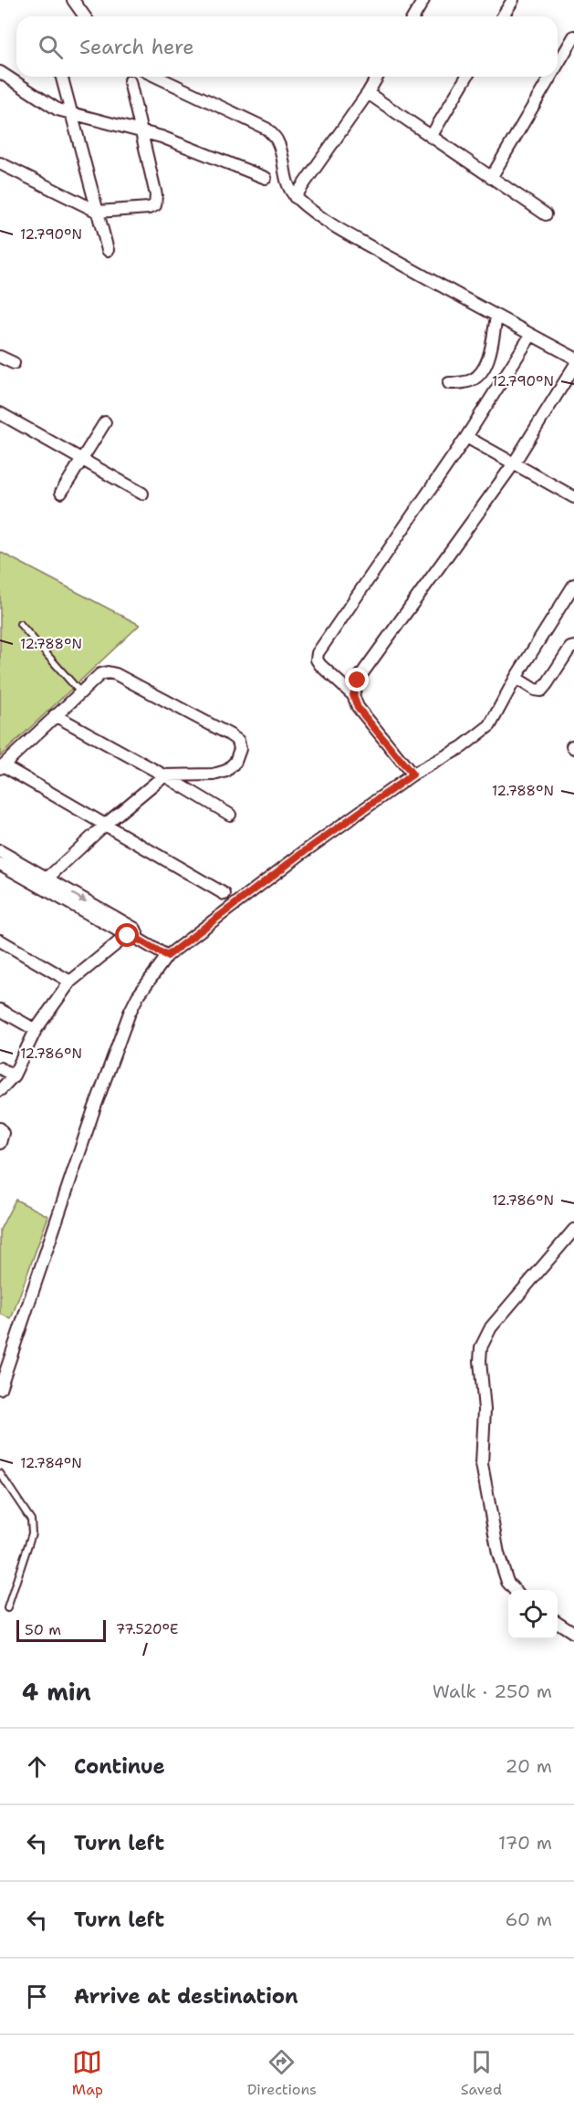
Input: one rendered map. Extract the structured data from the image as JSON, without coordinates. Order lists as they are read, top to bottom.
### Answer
{
  "scale_bar": "50 m",
  "page": {
    "search": "Search here",
    "scale": "50 m",
    "heading": ["4 min", "Walk · 250 m"],
    "list": [
      ["Continue", "20 m"],
      ["Turn left", "170 m"],
      ["Turn left", "60 m"],
      "Arrive at destination"
    ],
    "nav": ["Map", "Directions", "Saved"]
  },
  "coordinates": [
    "12.790°N",
    "12.788°N",
    "12.786°N",
    "12.784°N",
    "77.520°E"
  ]
}
